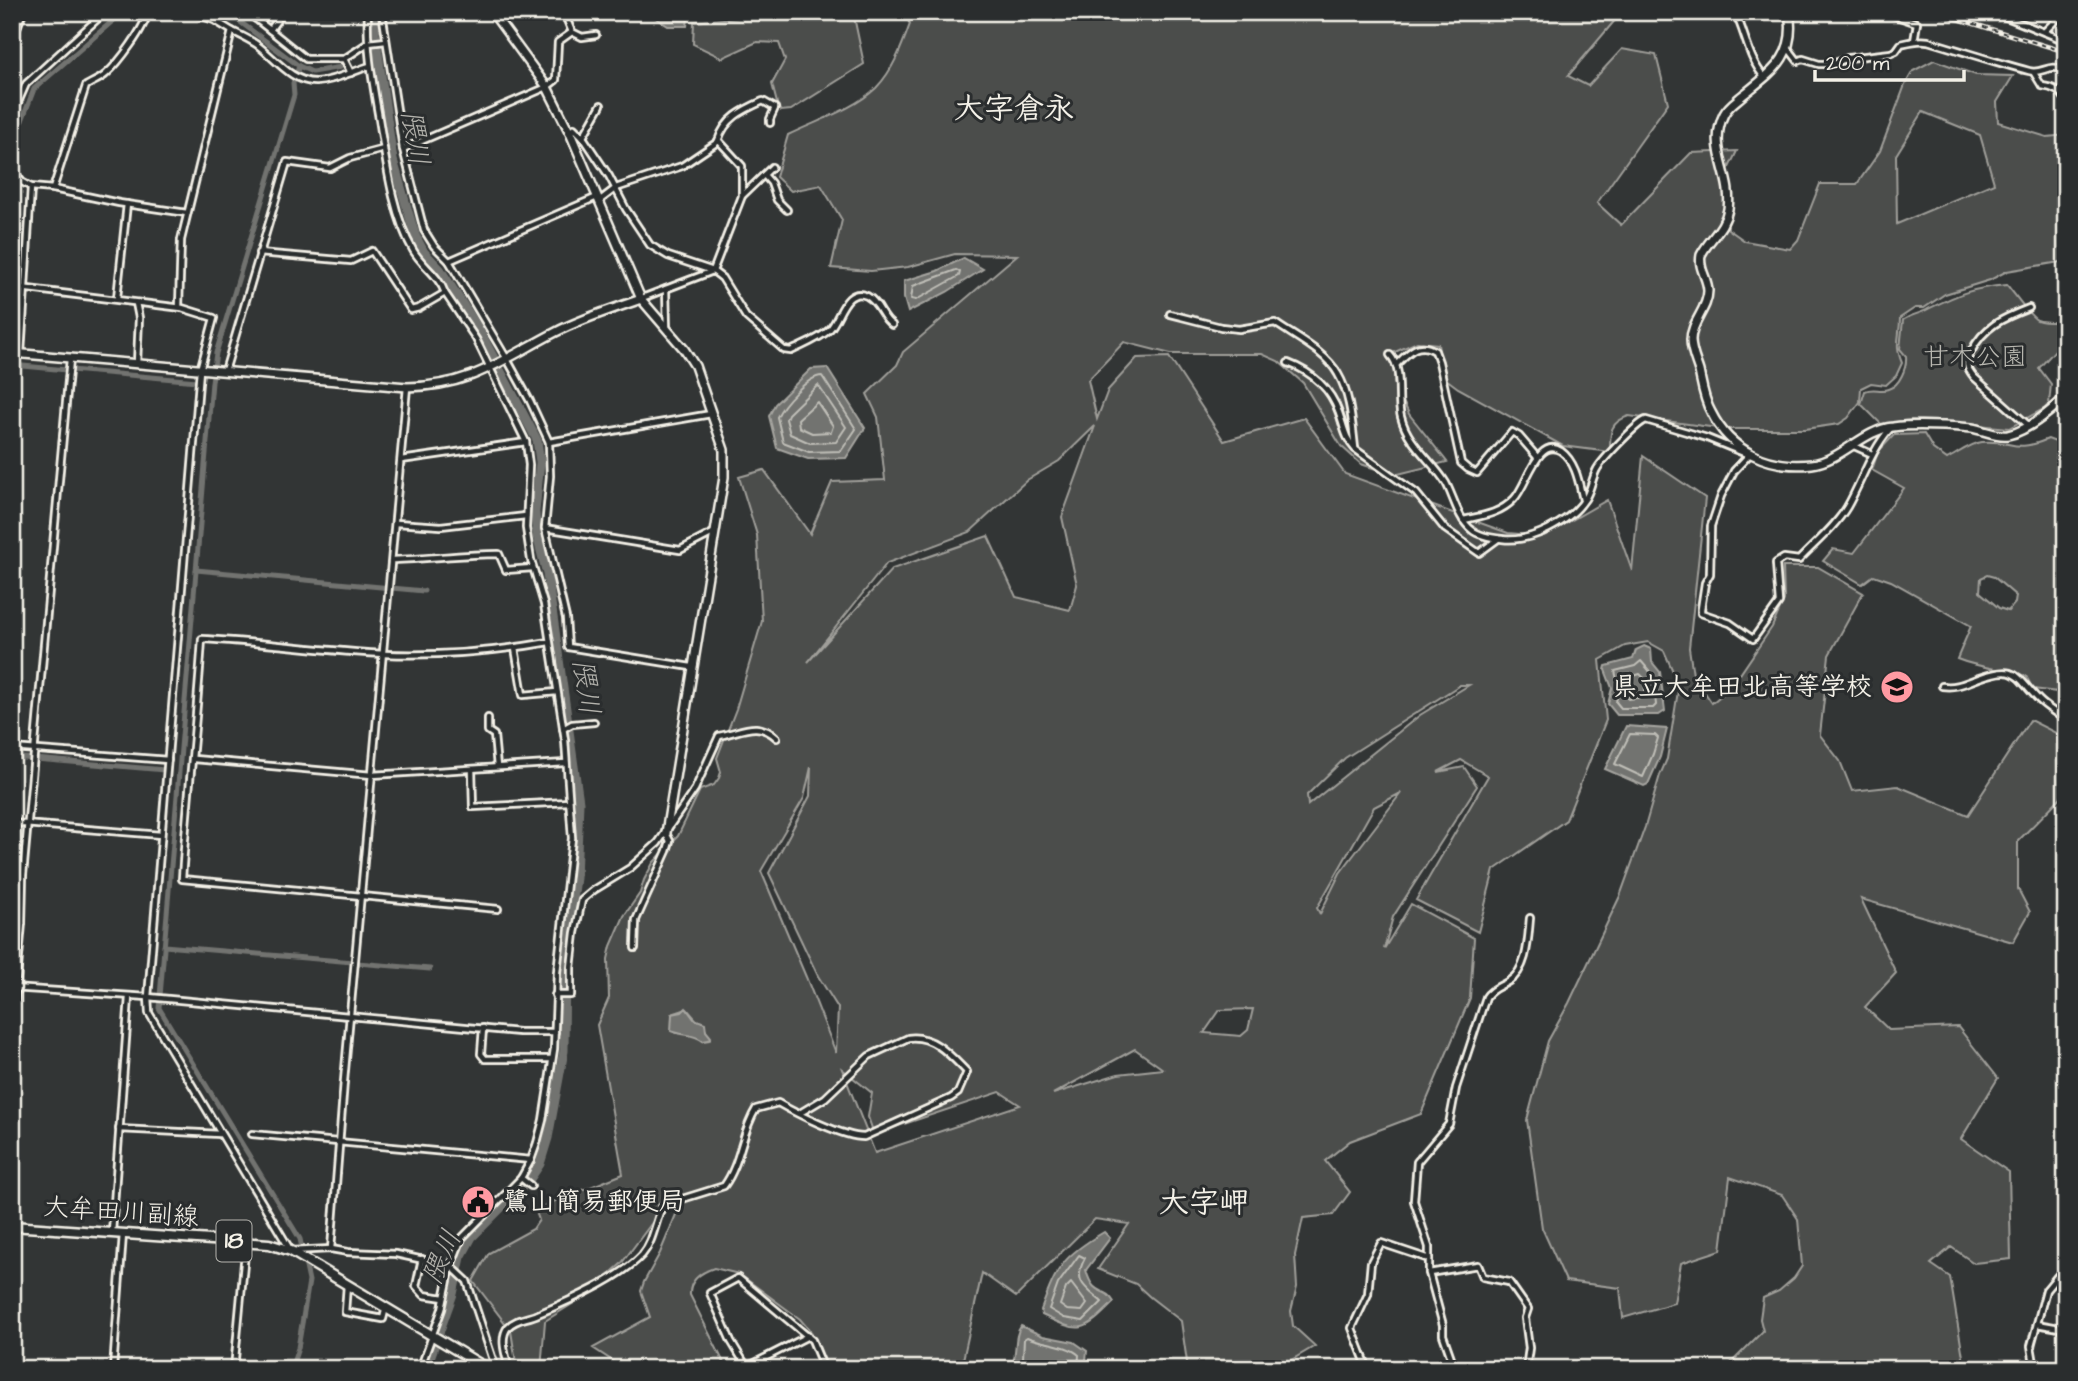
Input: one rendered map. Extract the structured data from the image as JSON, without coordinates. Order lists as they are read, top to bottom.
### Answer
{
  "streets": {
    "main road": ["大牟田川副線", "18"]
  },
  "districts": ["大字倉永", "大字岬"],
  "water": ["隈川"],
  "parks": ["甘木公園"],
  "places": {
    "school or university": ["県立大牟田北高等学校"],
    "public building": ["鷺山簡易郵便局"]
  },
  "scale_bar": "200 m"
}
